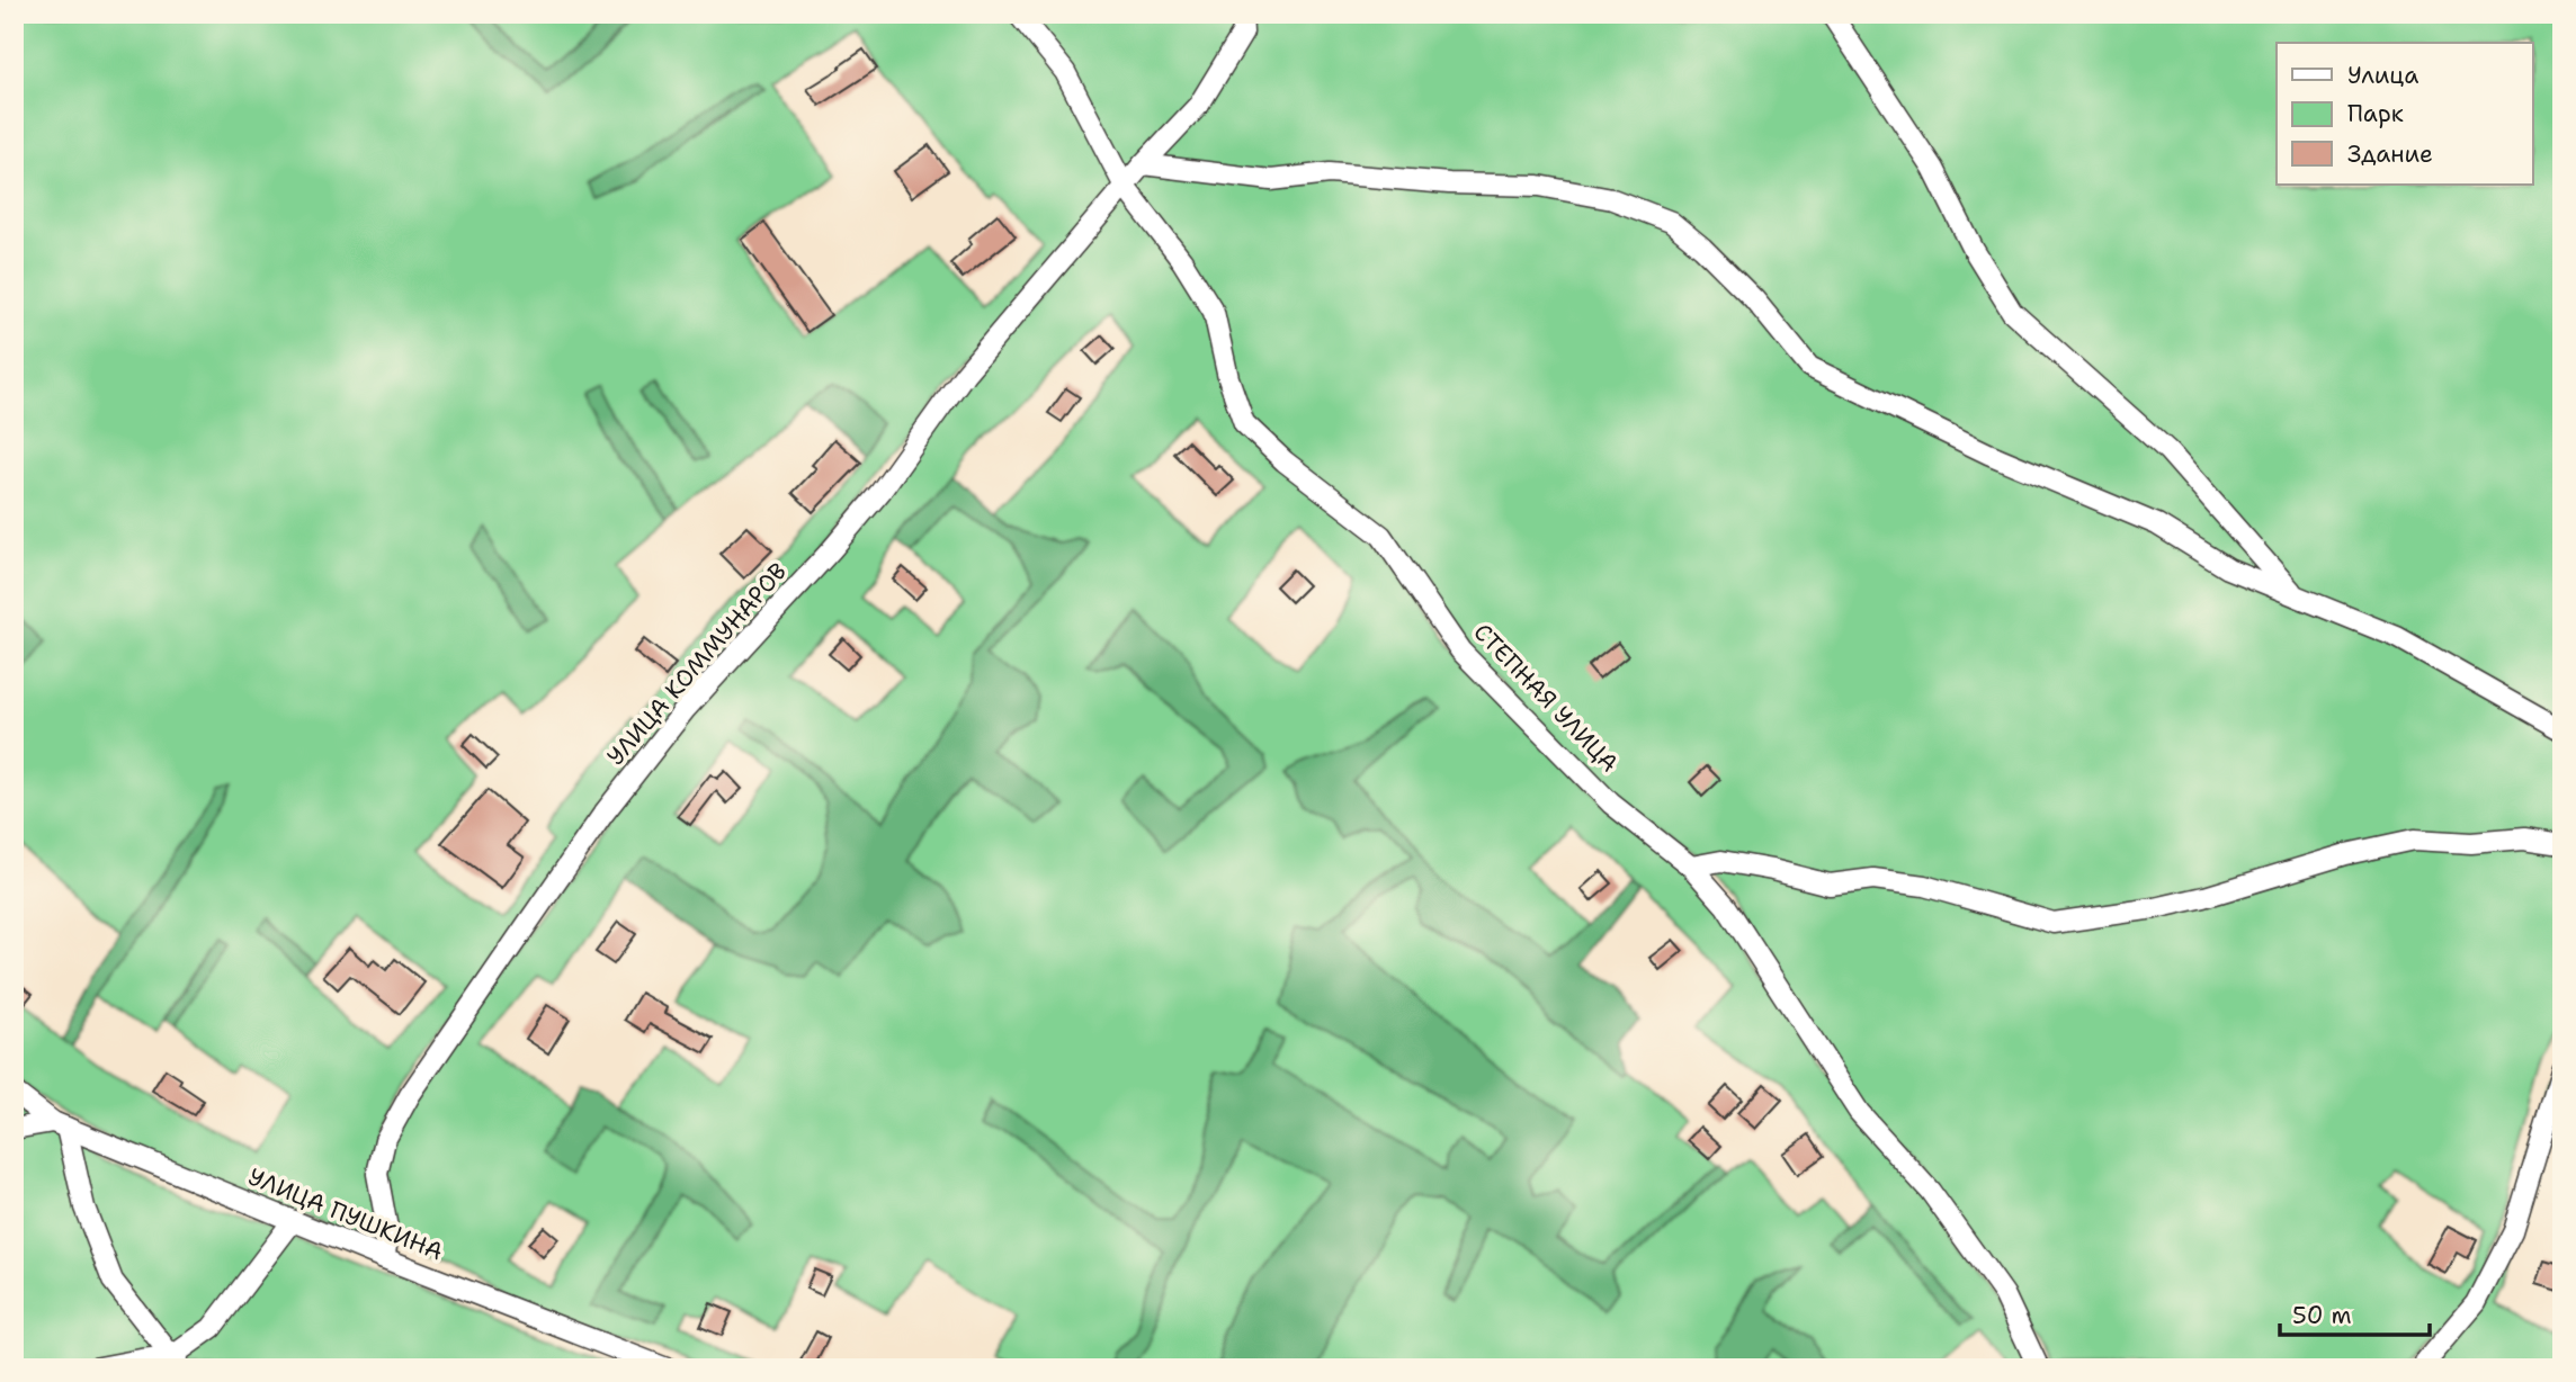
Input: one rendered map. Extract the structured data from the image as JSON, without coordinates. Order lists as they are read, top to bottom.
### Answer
{
  "streets": {
    "street": ["УЛИЦА КОММУНАРОВ", "СТЕПНАЯ УЛИЦА", "УЛИЦА ПУШКИНА"]
  },
  "crossings": [
    ["УЛИЦА КОММУНАРОВ", "СТЕПНАЯ УЛИЦА"],
    ["УЛИЦА КОММУНАРОВ", "УЛИЦА ПУШКИНА"]
  ],
  "legend": ["Улица", "Парк", "Здание"],
  "scale_bar": "50 m"
}
